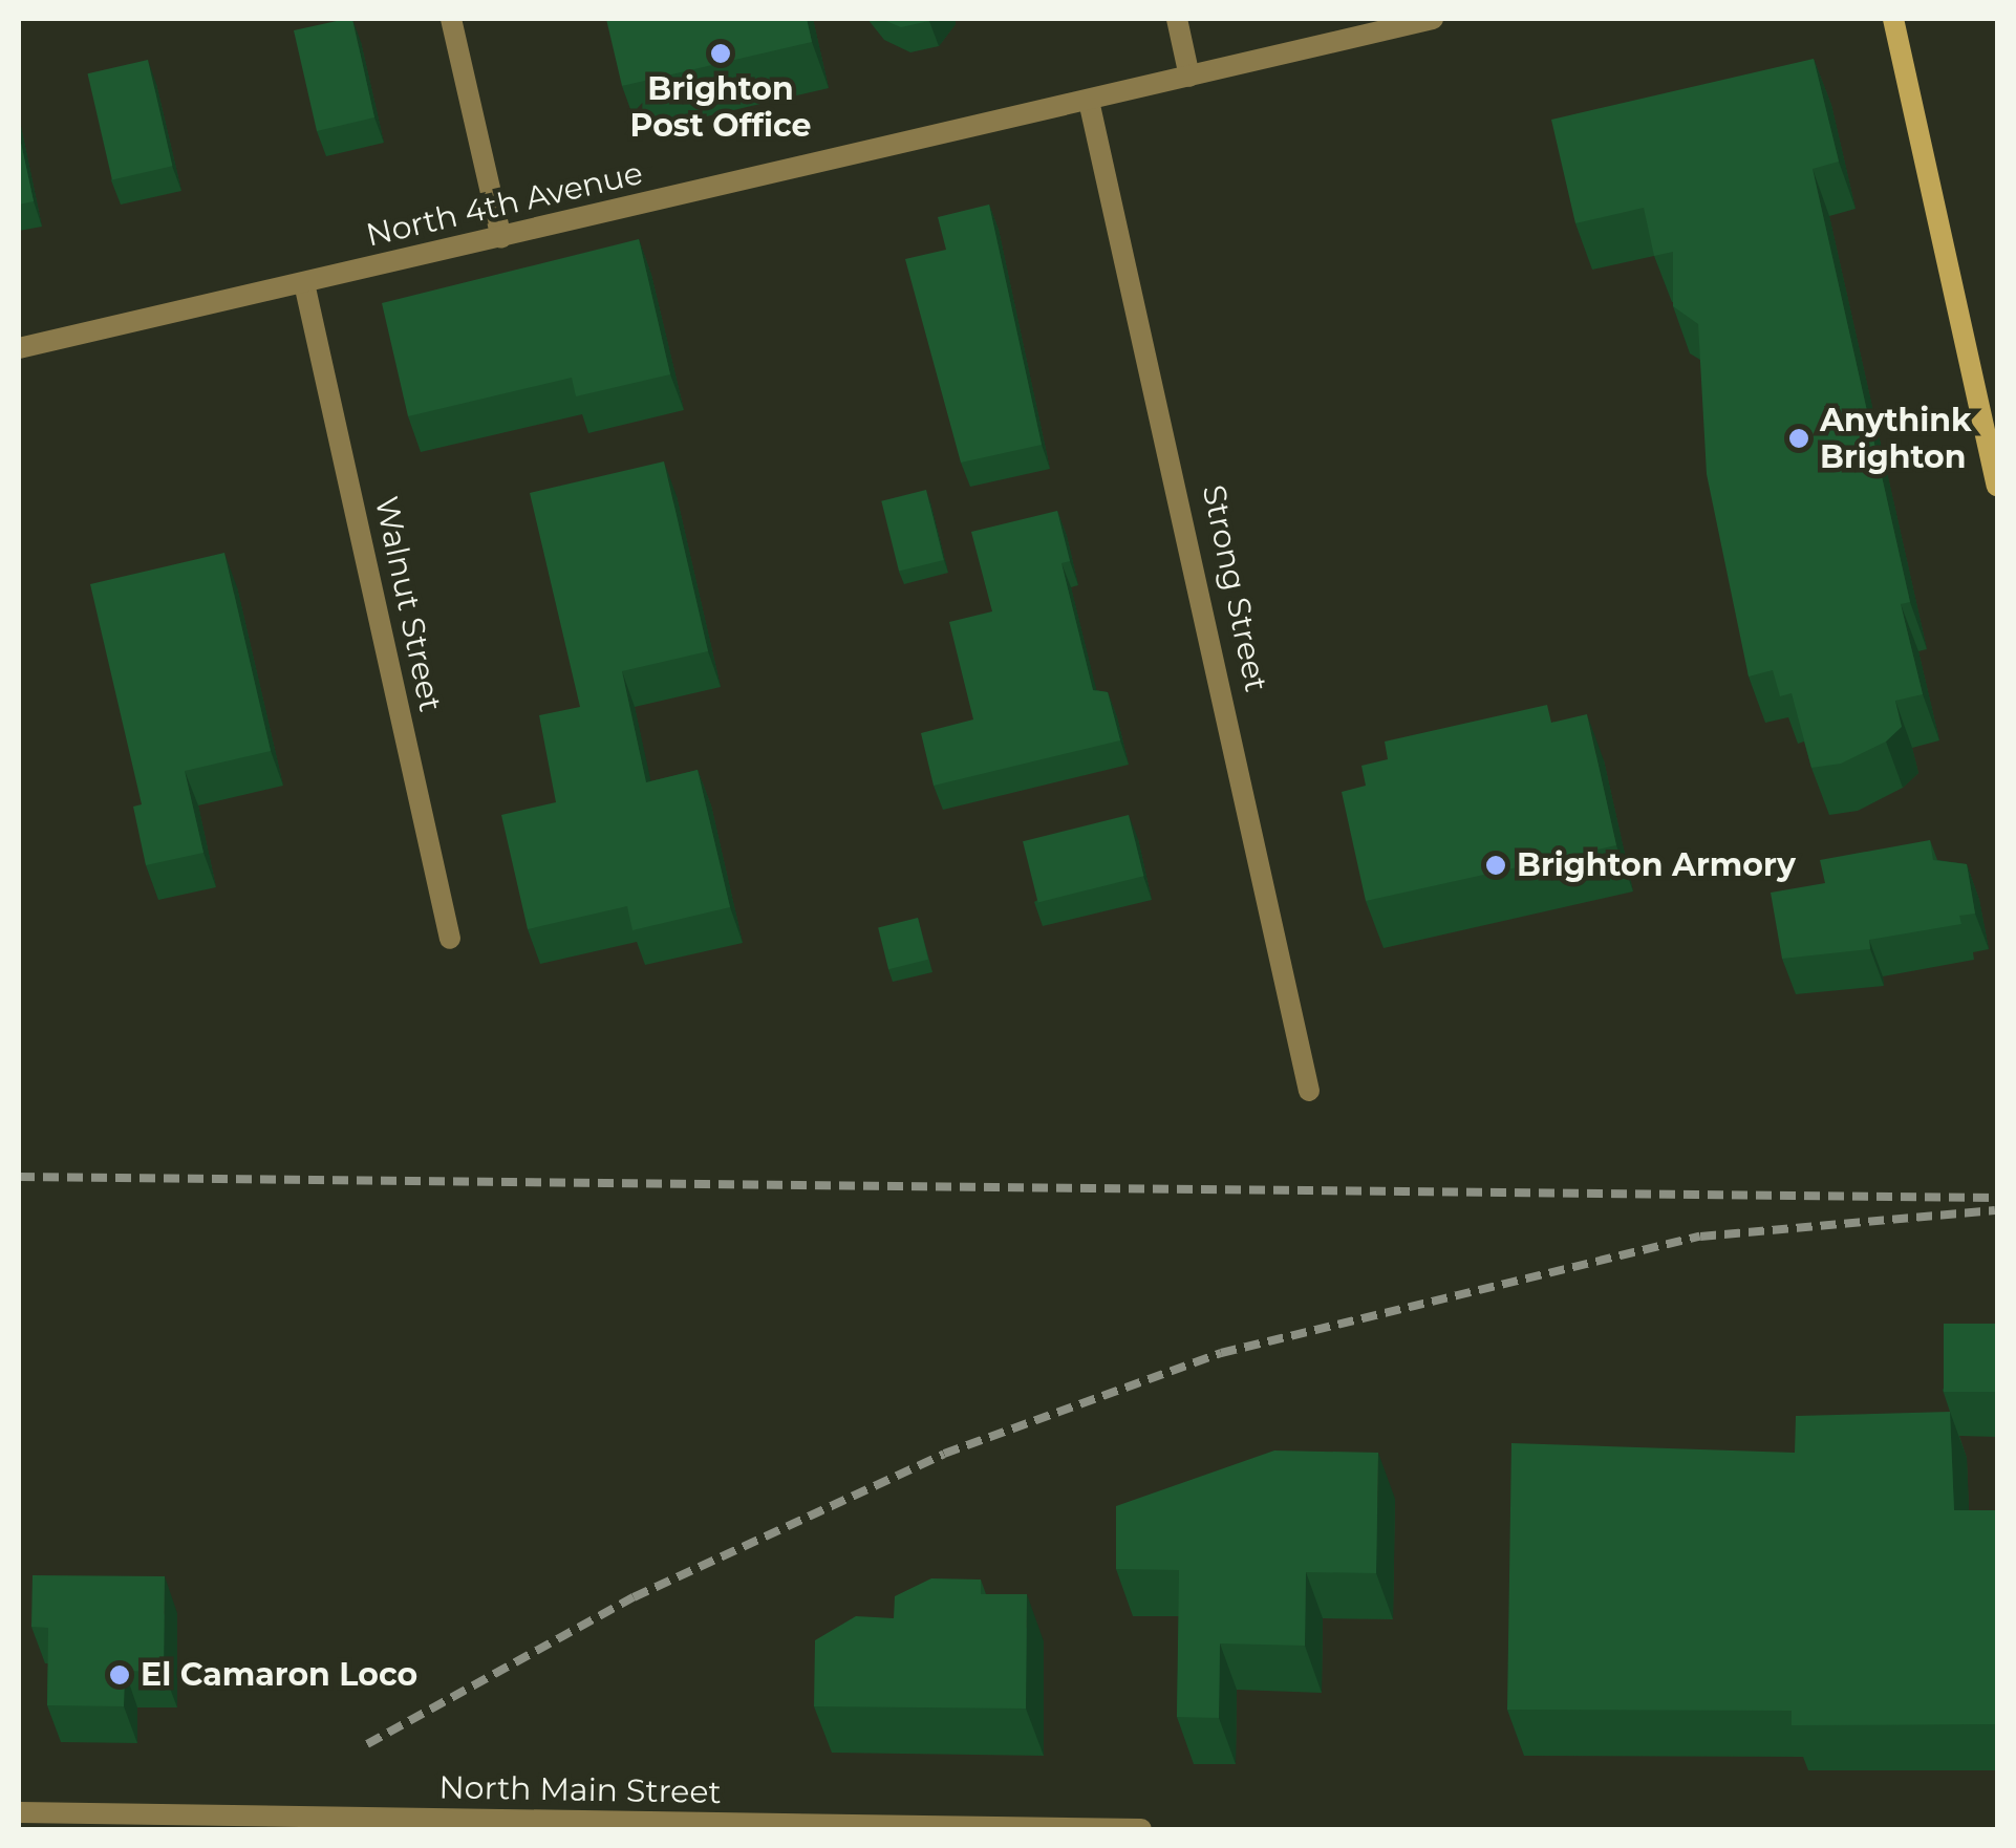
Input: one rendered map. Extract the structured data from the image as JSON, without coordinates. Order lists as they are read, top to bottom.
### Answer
{
  "streets": {
    "street": [
      "North 4th Avenue",
      "Strong Street",
      "Walnut Street",
      "North Main Street"
    ]
  },
  "crossings": [
    ["North 4th Avenue", "Strong Street"],
    ["North 4th Avenue", "Walnut Street"]
  ],
  "places": [
    "Brighton Post Office",
    "Anythink Brighton",
    "Brighton Armory",
    "El Camaron Loco"
  ]
}
